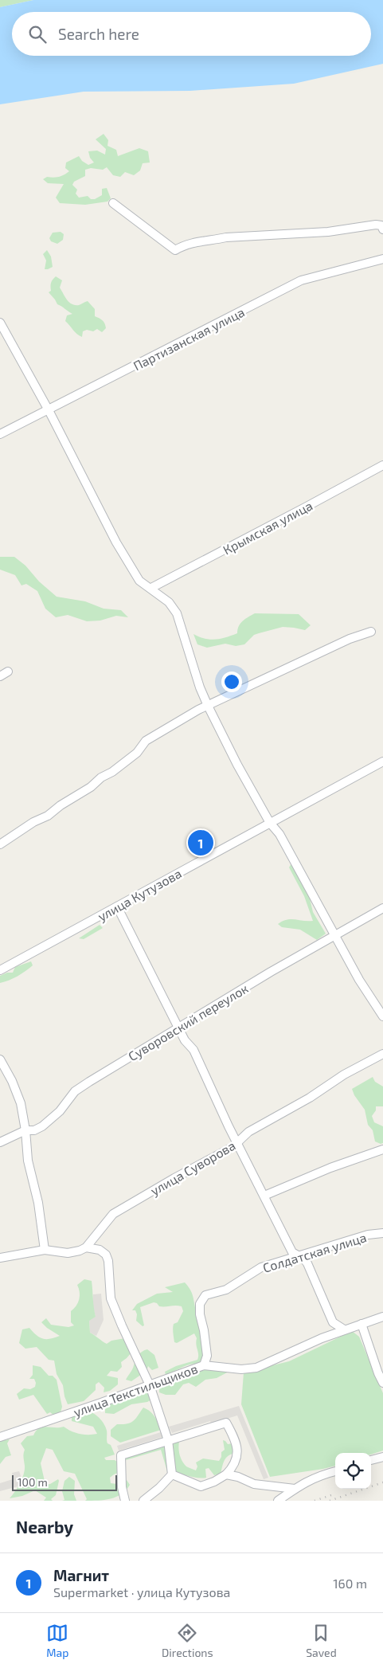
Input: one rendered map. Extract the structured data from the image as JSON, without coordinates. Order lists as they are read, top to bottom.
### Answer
{
  "streets": {
    "street": [
      "Партизанская улица",
      "Крымская улица",
      "улица Кутузова",
      "Суворовский переулок",
      "улица Суворова",
      "Солдатская улица",
      "улица Текстильщиков"
    ]
  },
  "crossings": [
    ["Солдатская улица", "улица Текстильщиков"]
  ],
  "scale_bar": "100 m",
  "page": {
    "search": "Search here",
    "pins": "1",
    "scale": "100 m",
    "heading": "Nearby",
    "list": [
      {
        "mark": "1",
        "name": "Магнит",
        "note": "Supermarket · улица Кутузова",
        "value": "160 m"
      }
    ],
    "nav": ["Map", "Directions", "Saved"]
  }
}
